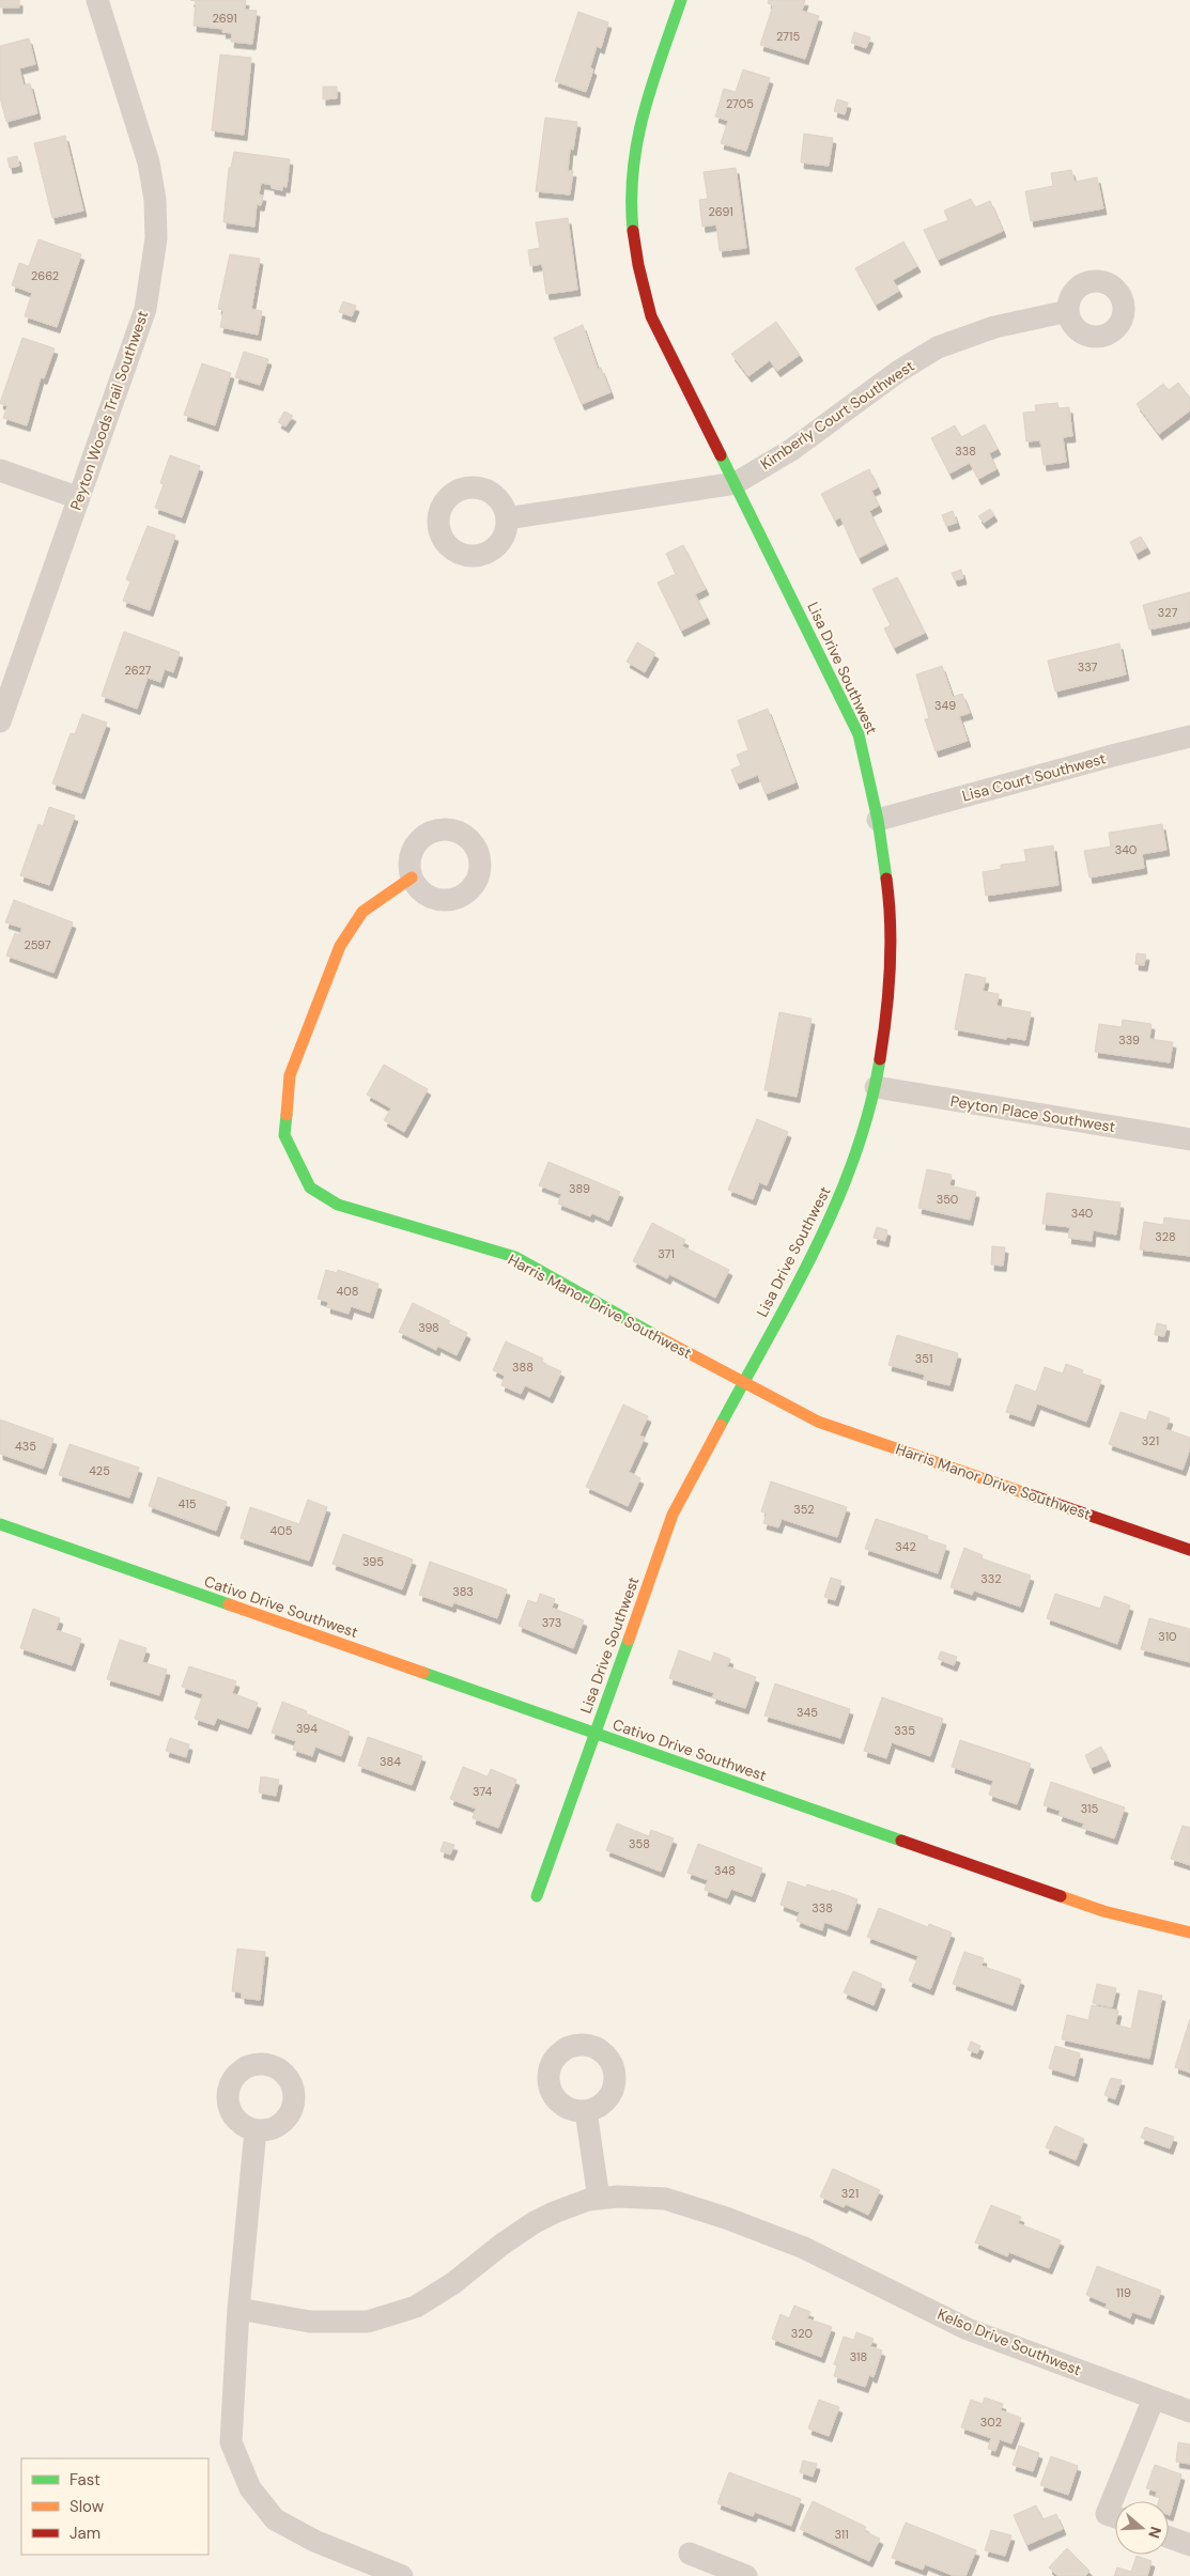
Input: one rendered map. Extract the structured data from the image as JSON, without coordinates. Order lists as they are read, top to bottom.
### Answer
{
  "streets": {
    "street": [
      "Peyton Woods Trail Southwest",
      "Kimberly Court Southwest",
      "Lisa Drive Southwest",
      "Lisa Court Southwest",
      "Peyton Place Southwest",
      "Harris Manor Drive Southwest",
      "Cativo Drive Southwest",
      "Kelso Drive Southwest"
    ]
  },
  "crossings": [
    ["Kimberly Court Southwest", "Lisa Drive Southwest"],
    ["Lisa Drive Southwest", "Lisa Court Southwest"],
    ["Lisa Drive Southwest", "Peyton Place Southwest"],
    ["Lisa Drive Southwest", "Harris Manor Drive Southwest"],
    ["Lisa Drive Southwest", "Cativo Drive Southwest"]
  ],
  "house_numbers": [
    "2691",
    "2715",
    "2705",
    "2691",
    "2662",
    "338",
    "327",
    "337",
    "2627",
    "349",
    "340",
    "2597",
    "339",
    "389",
    "350",
    "340",
    "328",
    "371",
    "408",
    "398",
    "351",
    "388",
    "321",
    "435",
    "425",
    "415",
    "352",
    "405",
    "342",
    "395",
    "332",
    "383",
    "373",
    "310",
    "345",
    "394",
    "335",
    "384",
    "374",
    "315",
    "358",
    "348",
    "338",
    "321",
    "119",
    "320",
    "318",
    "302",
    "311"
  ],
  "legend": ["Fast", "Slow", "Jam"],
  "north": "right"
}
